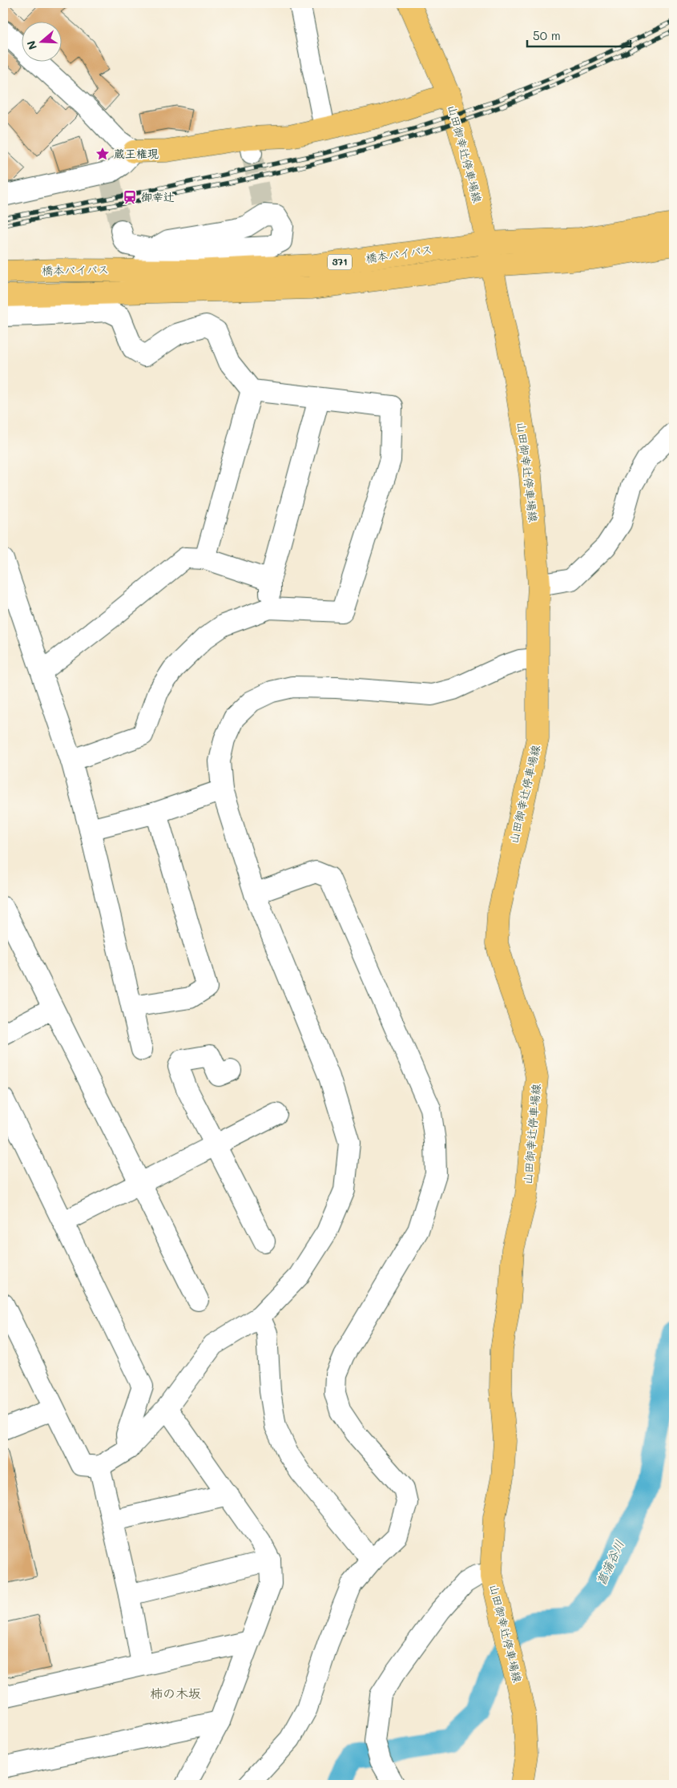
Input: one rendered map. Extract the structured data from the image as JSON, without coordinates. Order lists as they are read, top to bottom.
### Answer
{
  "streets": {
    "main road": ["山田御幸辻停車場線", "橋本バイパス", "371"]
  },
  "crossings": [
    ["山田御幸辻停車場線", "橋本バイパス"]
  ],
  "districts": ["柿の木坂"],
  "water": ["菖蒲谷川"],
  "places": {
    "place": ["蔵王権現"],
    "station": ["御幸辻"]
  },
  "scale_bar": "50 m",
  "north": "left"
}
